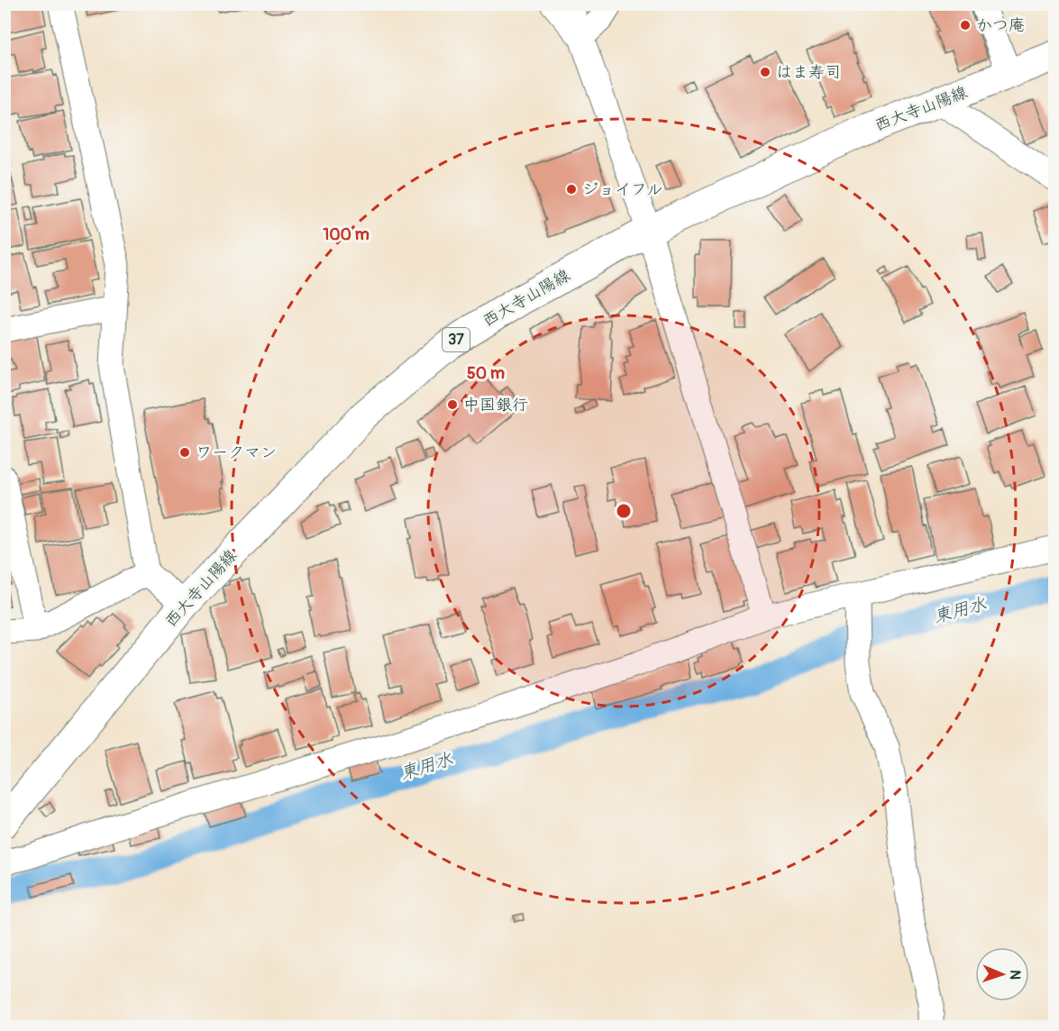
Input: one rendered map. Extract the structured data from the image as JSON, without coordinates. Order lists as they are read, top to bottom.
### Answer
{
  "streets": {
    "main road": ["西大寺山陽線", "37"]
  },
  "water": ["東用水"],
  "places": [
    "かつ庵",
    "はま寿司",
    "ジョイフル",
    "中国銀行",
    "ワークマン"
  ],
  "north": "right",
  "rings": ["100 m", "50 m"]
}
